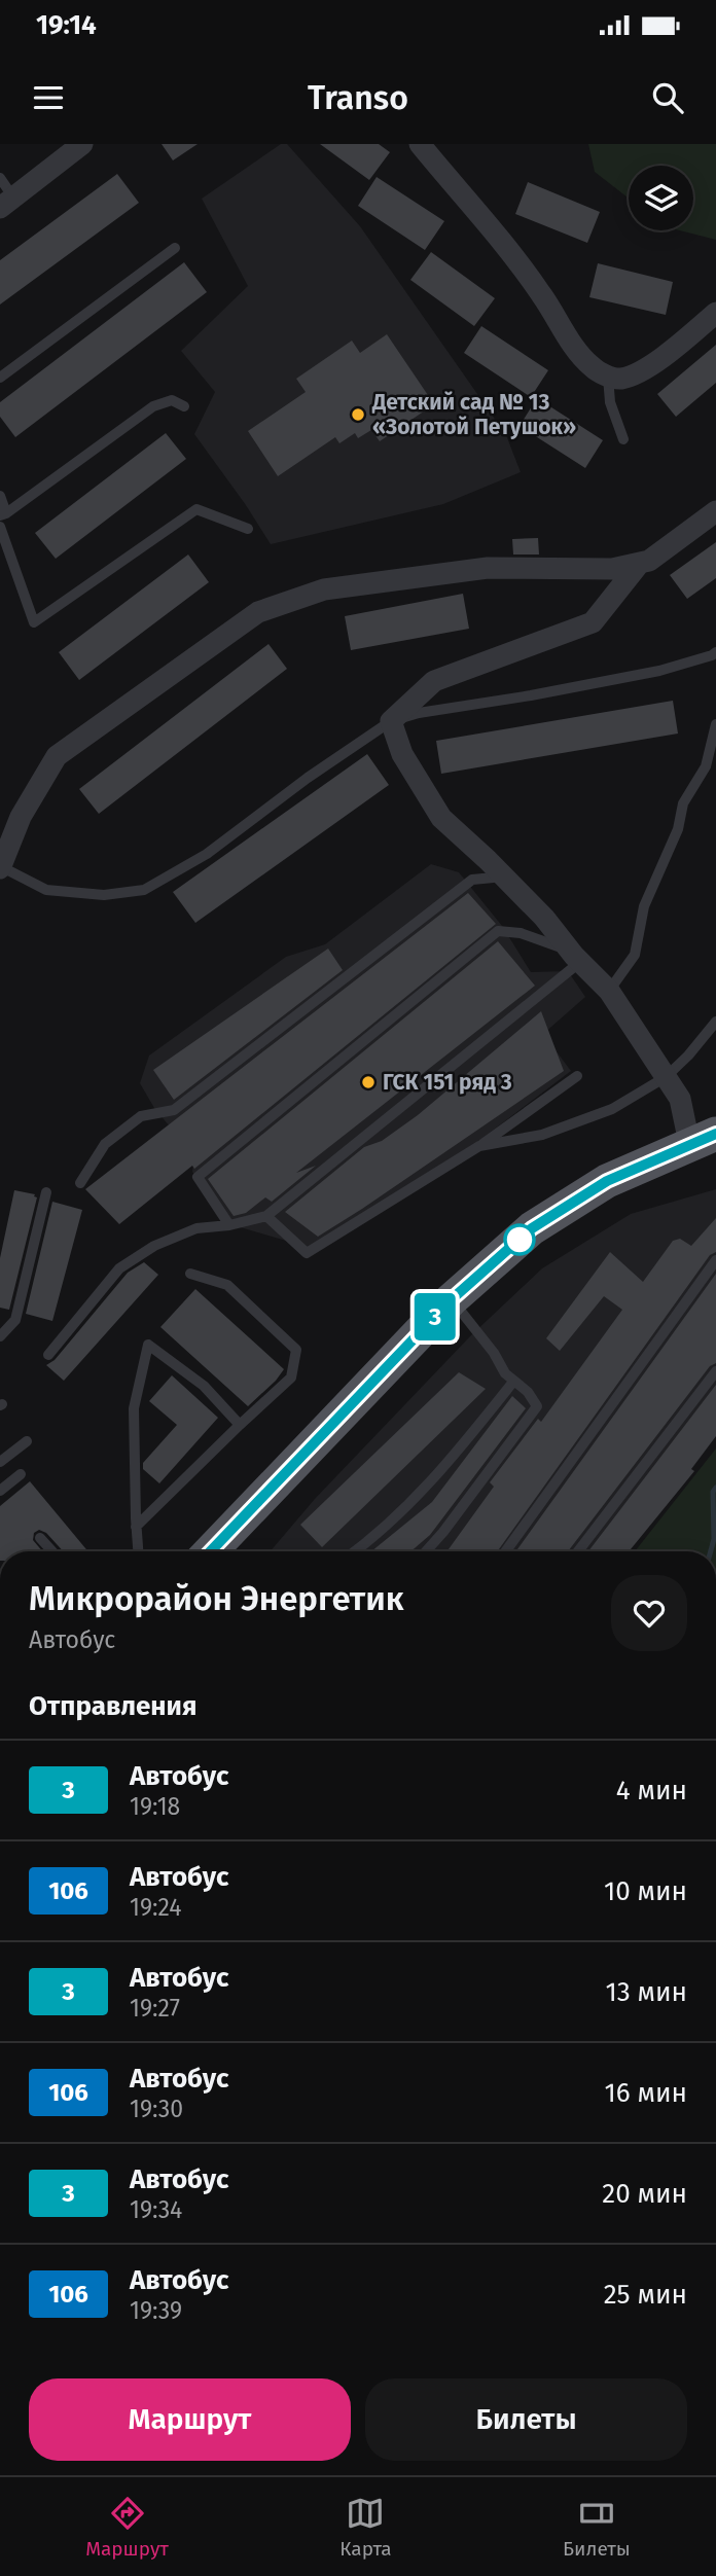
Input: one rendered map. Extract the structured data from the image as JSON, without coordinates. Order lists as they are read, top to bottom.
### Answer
{
  "places": ["Детский сад № 13 «Золотой Петушок»", "ГСК 151 ряд 3"],
  "lines": ["bus line 3"],
  "page": {
    "status": "19:14",
    "header": "Transo",
    "on_map": "3",
    "heading": [
      ["Микрорайон Энергетик", "Автобус"],
      "Отправления"
    ],
    "list": [
      {
        "mark": "3",
        "name": "Автобус",
        "note": "19:18",
        "value": "4 мин"
      },
      {
        "mark": "106",
        "name": "Автобус",
        "note": "19:24",
        "value": "10 мин"
      },
      {
        "mark": "3",
        "name": "Автобус",
        "note": "19:27",
        "value": "13 мин"
      },
      {
        "mark": "106",
        "name": "Автобус",
        "note": "19:30",
        "value": "16 мин"
      },
      {
        "mark": "3",
        "name": "Автобус",
        "note": "19:34",
        "value": "20 мин"
      },
      {
        "mark": "106",
        "name": "Автобус",
        "note": "19:39",
        "value": "25 мин"
      }
    ],
    "buttons": ["Маршрут", "Билеты"],
    "tabs": ["Маршрут", "Карта", "Билеты"]
  }
}
